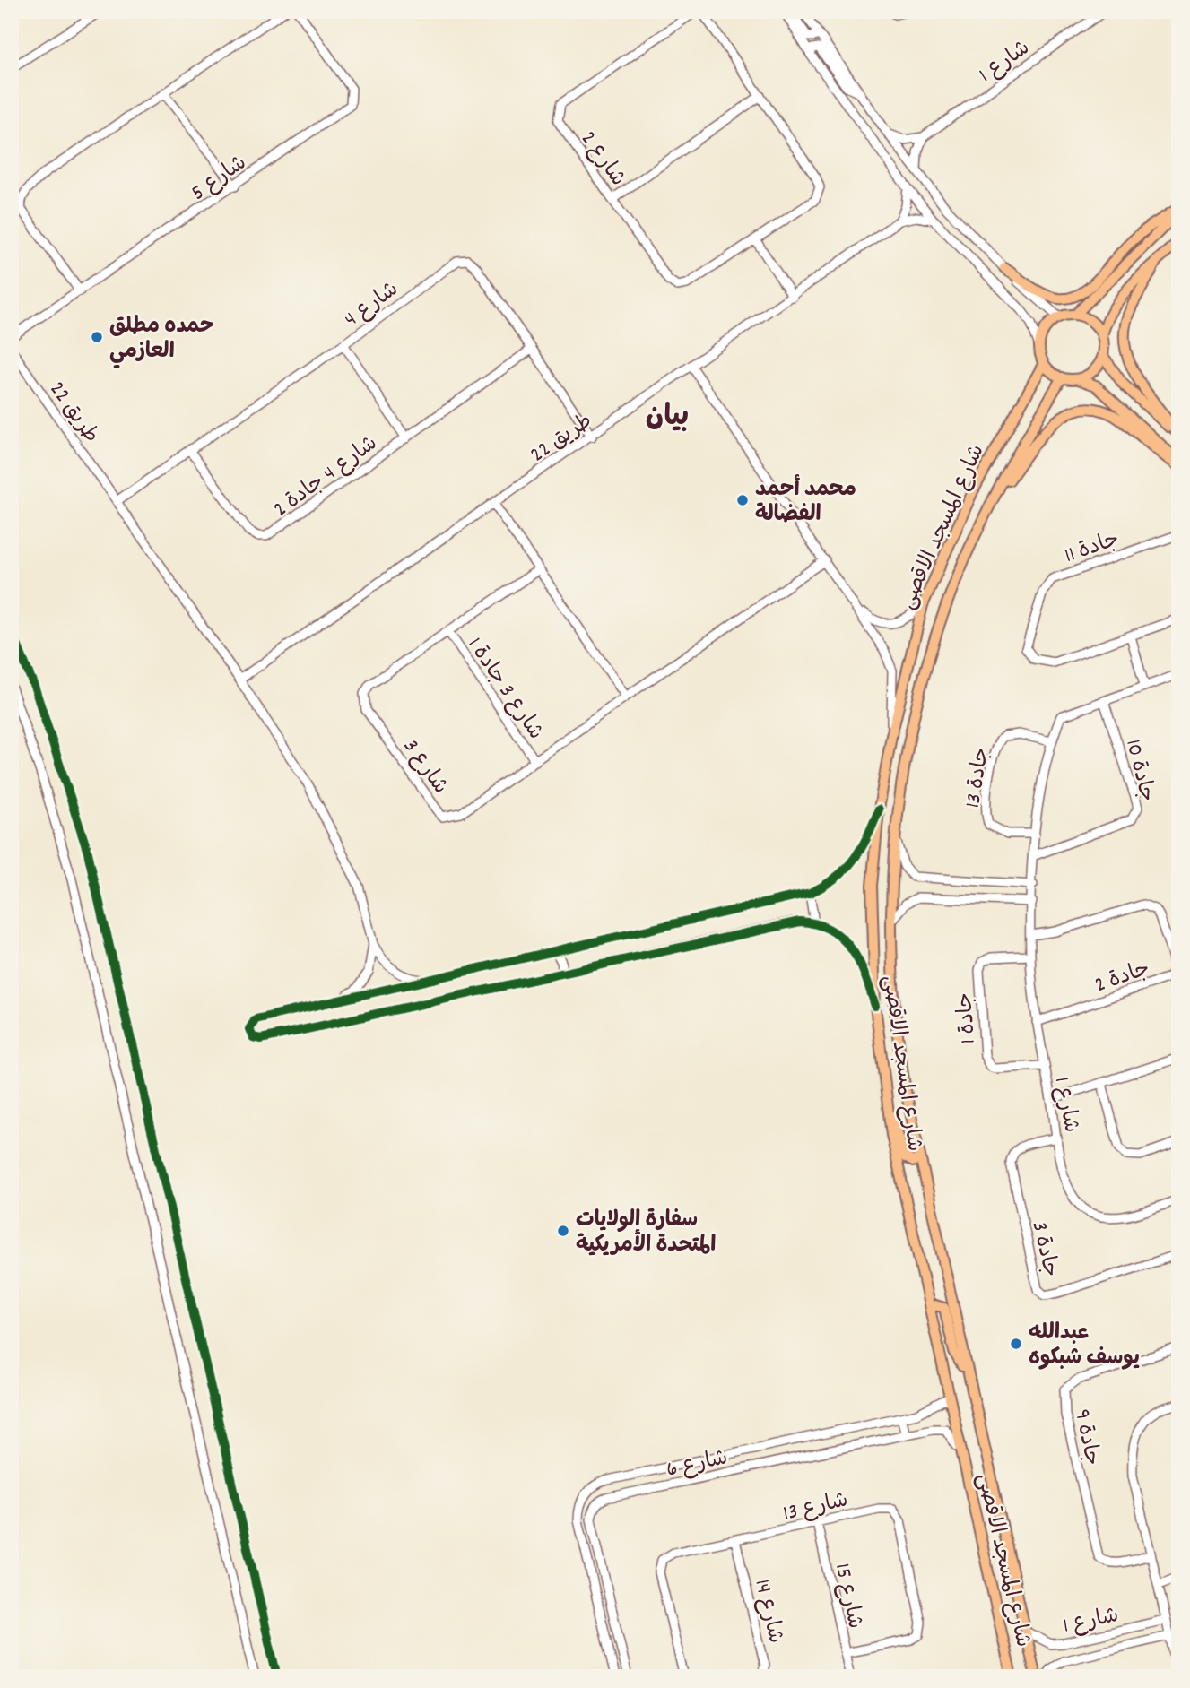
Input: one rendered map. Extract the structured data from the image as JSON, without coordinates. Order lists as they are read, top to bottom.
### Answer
{
  "streets": {
    "main road": ["شارع المسجد الاقصى"],
    "street": [
      "شارع 1",
      "شارع 2",
      "شارع 5",
      "شارع 4",
      "طريق 22",
      "شارع 4 جادة 2",
      "جادة 11",
      "شارع 3 جادة 1",
      "شارع 3",
      "جادة 10",
      "جادة 13",
      "جادة 2",
      "جادة 1",
      "جادة 3",
      "جادة 9",
      "شارع 6",
      "شارع 13",
      "شارع 15",
      "شارع 14"
    ]
  },
  "crossings": [
    ["شارع 1", "شارع المسجد الاقصى"],
    ["شارع 1", "جادة 10"],
    ["شارع 1", "جادة 13"],
    ["شارع 1", "جادة 2"],
    ["شارع 1", "جادة 1"],
    ["شارع 1", "جادة 3"],
    ["شارع 4", "طريق 22"],
    ["شارع 4", "شارع 4 جادة 2"],
    ["شارع المسجد الاقصى", "شارع 6"],
    ["شارع 3 جادة 1", "شارع 3"],
    ["شارع 13", "شارع 15"],
    ["شارع 13", "شارع 14"]
  ],
  "districts": ["بيان"],
  "places": [
    "حمده مطلق العازمي",
    "محمد أحمد الفضالة",
    "سفارة الولايات المتحدة الأمريكية",
    "عبدالله يوسف شبكوه"
  ]
}
